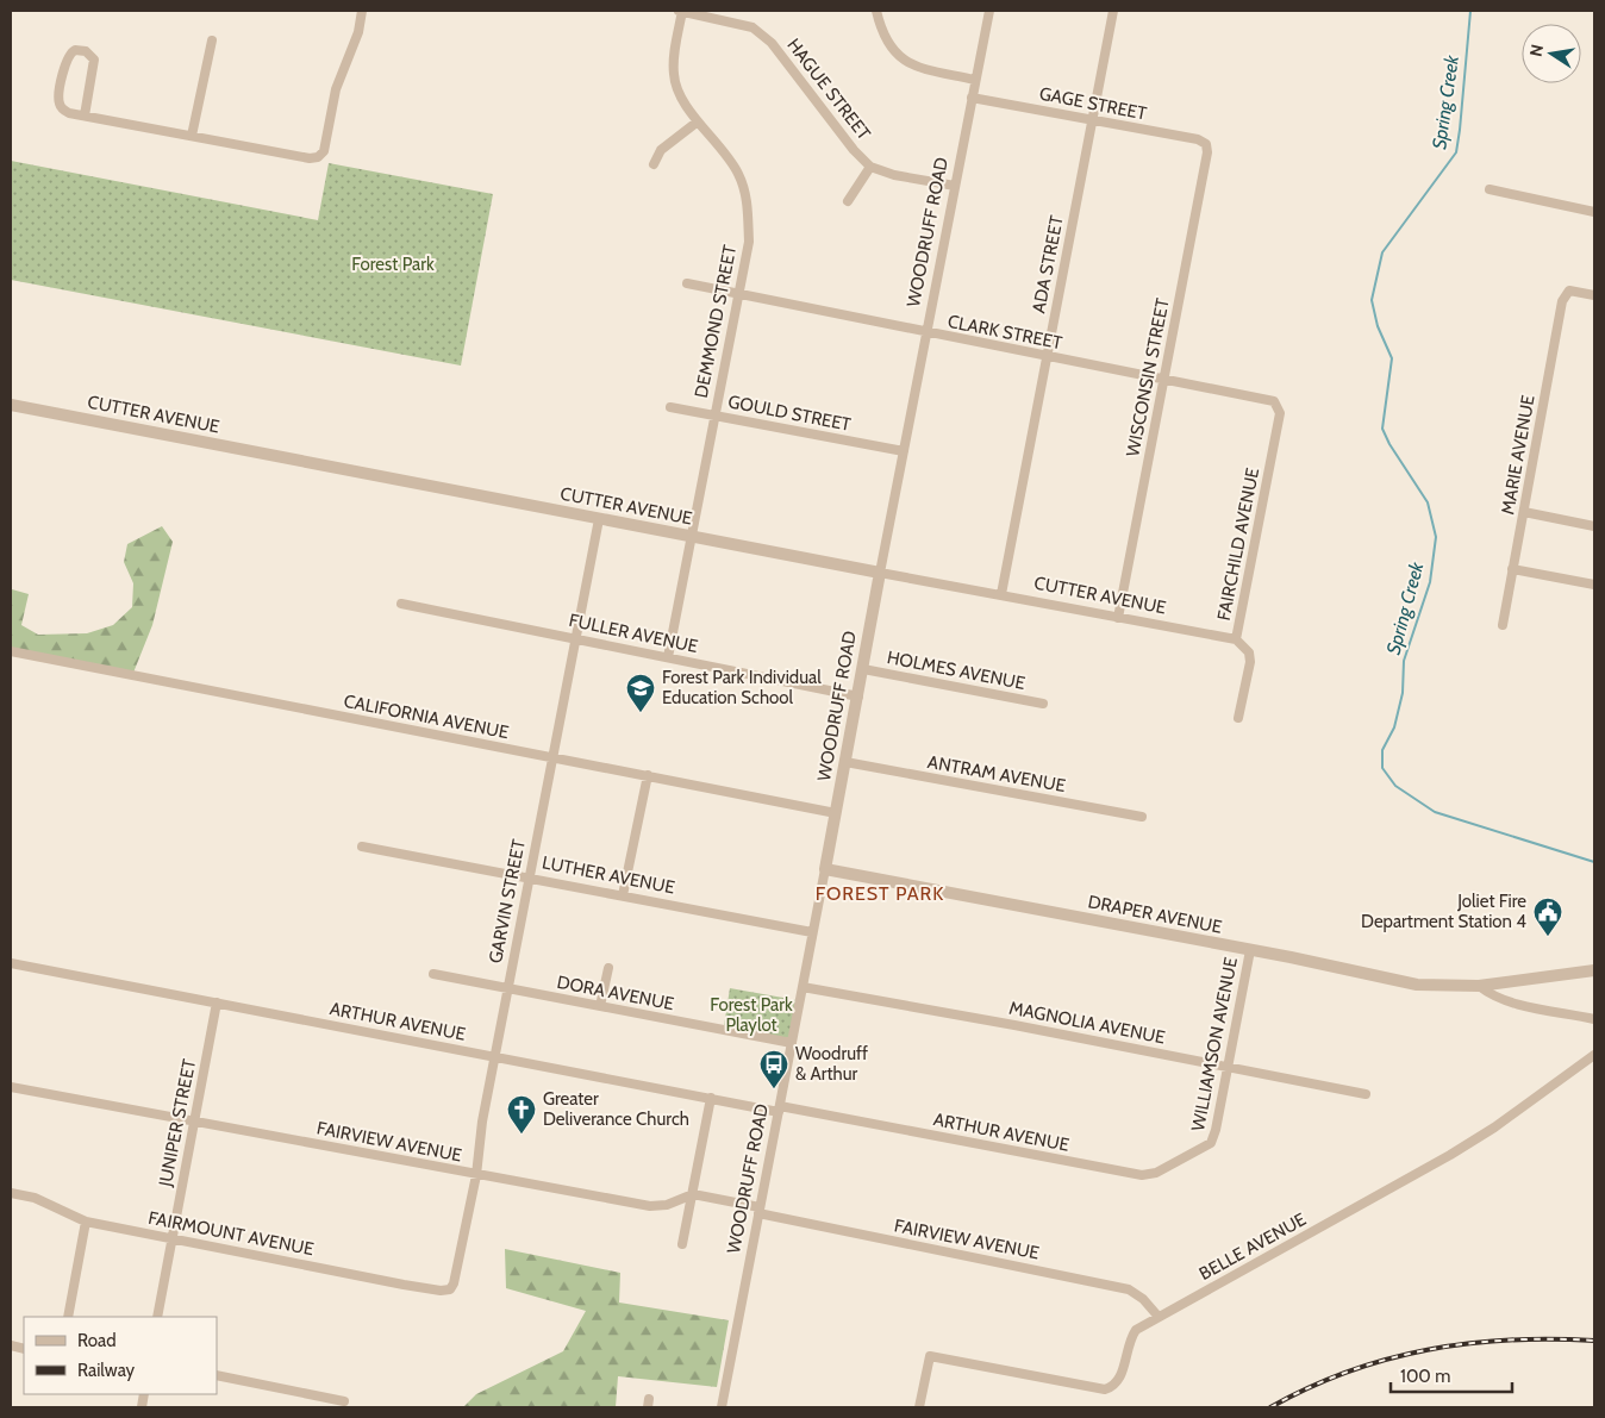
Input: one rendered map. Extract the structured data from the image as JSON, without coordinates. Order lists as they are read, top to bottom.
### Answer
{
  "streets": {
    "street": [
      "HAGUE STREET",
      "GAGE STREET",
      "WOODRUFF ROAD",
      "ADA STREET",
      "DEMMOND STREET",
      "CLARK STREET",
      "WISCONSIN STREET",
      "GOULD STREET",
      "CUTTER AVENUE",
      "MARIE AVENUE",
      "FAIRCHILD AVENUE",
      "FULLER AVENUE",
      "HOLMES AVENUE",
      "CALIFORNIA AVENUE",
      "ANTRAM AVENUE",
      "LUTHER AVENUE",
      "GARVIN STREET",
      "DRAPER AVENUE",
      "DORA AVENUE",
      "ARTHUR AVENUE",
      "MAGNOLIA AVENUE",
      "WILLIAMSON AVENUE",
      "JUNIPER STREET",
      "FAIRVIEW AVENUE",
      "FAIRMOUNT AVENUE",
      "BELLE AVENUE"
    ]
  },
  "crossings": [
    ["HAGUE STREET", "WOODRUFF ROAD"],
    ["HAGUE STREET", "DEMMOND STREET"],
    ["GAGE STREET", "WOODRUFF ROAD"],
    ["GAGE STREET", "ADA STREET"],
    ["GAGE STREET", "WISCONSIN STREET"],
    ["WOODRUFF ROAD", "CLARK STREET"],
    ["WOODRUFF ROAD", "GOULD STREET"],
    ["WOODRUFF ROAD", "CUTTER AVENUE"],
    ["WOODRUFF ROAD", "FULLER AVENUE"],
    ["WOODRUFF ROAD", "HOLMES AVENUE"],
    ["WOODRUFF ROAD", "CALIFORNIA AVENUE"],
    ["WOODRUFF ROAD", "ANTRAM AVENUE"],
    ["WOODRUFF ROAD", "LUTHER AVENUE"],
    ["WOODRUFF ROAD", "DRAPER AVENUE"],
    ["WOODRUFF ROAD", "DORA AVENUE"],
    ["WOODRUFF ROAD", "ARTHUR AVENUE"],
    ["WOODRUFF ROAD", "MAGNOLIA AVENUE"],
    ["WOODRUFF ROAD", "FAIRVIEW AVENUE"],
    ["ADA STREET", "CLARK STREET"],
    ["ADA STREET", "CUTTER AVENUE"],
    ["DEMMOND STREET", "CLARK STREET"],
    ["DEMMOND STREET", "GOULD STREET"],
    ["DEMMOND STREET", "CUTTER AVENUE"],
    ["DEMMOND STREET", "FULLER AVENUE"],
    ["CLARK STREET", "WISCONSIN STREET"],
    ["CLARK STREET", "FAIRCHILD AVENUE"],
    ["WISCONSIN STREET", "CUTTER AVENUE"],
    ["CUTTER AVENUE", "FAIRCHILD AVENUE"],
    ["CUTTER AVENUE", "GARVIN STREET"],
    ["FULLER AVENUE", "GARVIN STREET"],
    ["CALIFORNIA AVENUE", "GARVIN STREET"],
    ["LUTHER AVENUE", "GARVIN STREET"],
    ["GARVIN STREET", "DORA AVENUE"],
    ["GARVIN STREET", "ARTHUR AVENUE"],
    ["GARVIN STREET", "FAIRVIEW AVENUE"],
    ["GARVIN STREET", "FAIRMOUNT AVENUE"],
    ["DRAPER AVENUE", "WILLIAMSON AVENUE"],
    ["ARTHUR AVENUE", "WILLIAMSON AVENUE"],
    ["ARTHUR AVENUE", "JUNIPER STREET"],
    ["MAGNOLIA AVENUE", "WILLIAMSON AVENUE"],
    ["JUNIPER STREET", "FAIRVIEW AVENUE"],
    ["JUNIPER STREET", "FAIRMOUNT AVENUE"],
    ["FAIRVIEW AVENUE", "BELLE AVENUE"]
  ],
  "districts": ["FOREST PARK"],
  "water": ["Spring Creek"],
  "parks": ["Forest Park", "Forest Park Playlot"],
  "places": {
    "school or university": ["Forest Park Individual Education School"],
    "public building": ["Joliet Fire Department Station 4"],
    "bus stop": ["Woodruff & Arthur"],
    "church": ["Greater Deliverance Church"]
  },
  "legend": ["Road", "Railway"],
  "scale_bar": "100 m",
  "north": "left"
}
